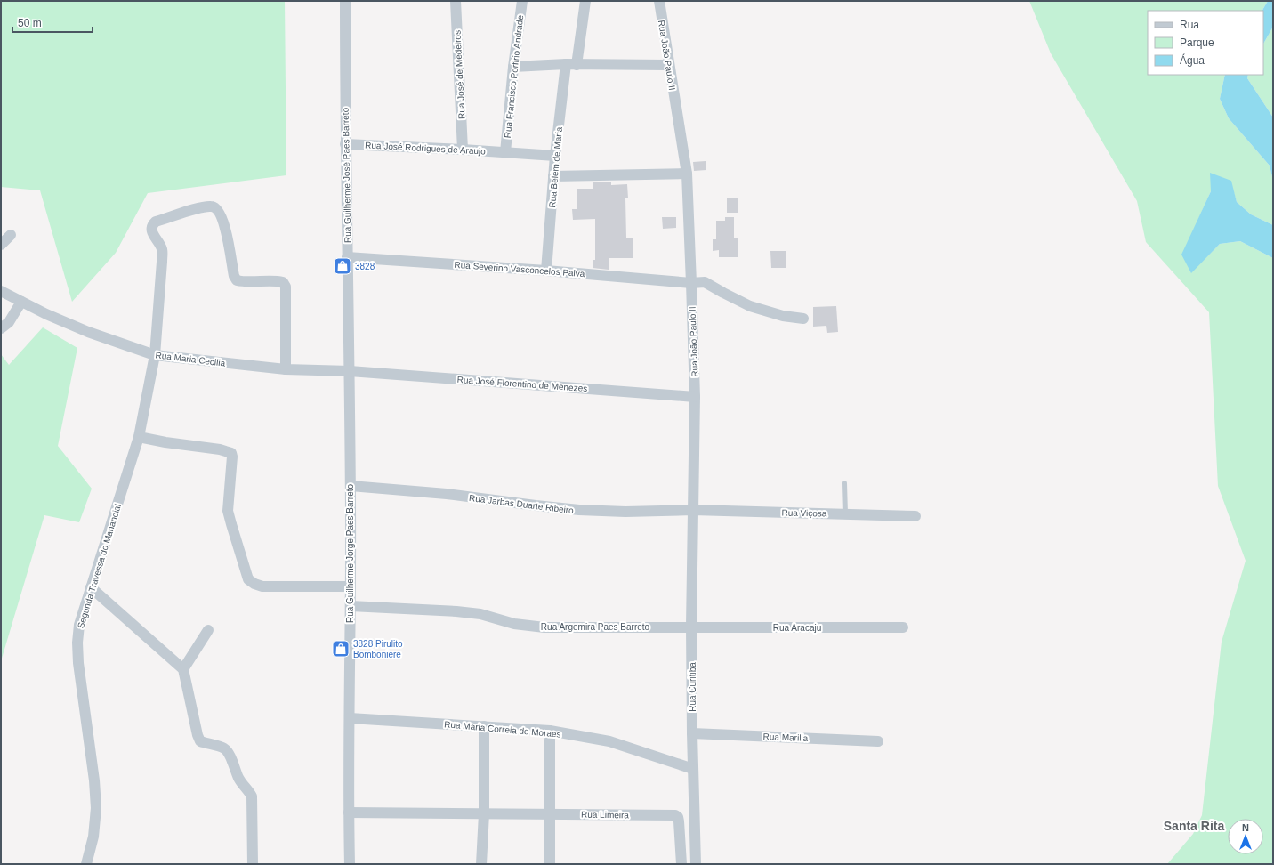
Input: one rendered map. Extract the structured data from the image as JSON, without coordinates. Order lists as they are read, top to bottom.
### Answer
{
  "streets": {
    "street": [
      "Rua João Paulo II",
      "Rua José de Medeiros",
      "Rua Francisco Porfirio Andrade",
      "Rua José Rodrigues de Araujo",
      "Rua Belém de Maria",
      "Rua Guilherme José Paes Barreto",
      "Rua Severino Vasconcelos Paiva",
      "Rua Maria Cecilia",
      "Rua José Florentino de Menezes",
      "Rua Jarbas Duarte Ribeiro",
      "Rua Viçosa",
      "Rua Guilherme Jorge Paes Barreto",
      "Segunda Travessa do Manancial",
      "Rua Argemira Paes Barreto",
      "Rua Aracaju",
      "Rua Curitiba",
      "Rua Maria Correia de Moraes",
      "Rua Marilia",
      "Rua Limeira"
    ]
  },
  "crossings": [
    ["Rua João Paulo II", "Rua Severino Vasconcelos Paiva"],
    ["Rua João Paulo II", "Rua José Florentino de Menezes"],
    ["Rua João Paulo II", "Rua Jarbas Duarte Ribeiro"],
    ["Rua João Paulo II", "Rua Viçosa"],
    ["Rua João Paulo II", "Rua Curitiba"],
    ["Rua José de Medeiros", "Rua José Rodrigues de Araujo"],
    ["Rua Francisco Porfirio Andrade", "Rua José Rodrigues de Araujo"],
    ["Rua José Rodrigues de Araujo", "Rua Belém de Maria"],
    ["Rua José Rodrigues de Araujo", "Rua Guilherme José Paes Barreto"],
    ["Rua Belém de Maria", "Rua Severino Vasconcelos Paiva"],
    ["Rua Guilherme José Paes Barreto", "Rua Severino Vasconcelos Paiva"],
    ["Rua Guilherme José Paes Barreto", "Rua Maria Cecilia"],
    ["Rua Guilherme José Paes Barreto", "Rua José Florentino de Menezes"],
    ["Rua Guilherme José Paes Barreto", "Rua Guilherme Jorge Paes Barreto"],
    ["Rua Maria Cecilia", "Rua José Florentino de Menezes"],
    ["Rua Maria Cecilia", "Rua Guilherme Jorge Paes Barreto"],
    ["Rua Maria Cecilia", "Segunda Travessa do Manancial"],
    ["Rua José Florentino de Menezes", "Rua Guilherme Jorge Paes Barreto"],
    ["Rua Jarbas Duarte Ribeiro", "Rua Viçosa"],
    ["Rua Jarbas Duarte Ribeiro", "Rua Guilherme Jorge Paes Barreto"],
    ["Rua Jarbas Duarte Ribeiro", "Rua Curitiba"],
    ["Rua Viçosa", "Rua Curitiba"],
    ["Rua Guilherme Jorge Paes Barreto", "Rua Argemira Paes Barreto"],
    ["Rua Guilherme Jorge Paes Barreto", "Rua Maria Correia de Moraes"],
    ["Rua Guilherme Jorge Paes Barreto", "Rua Limeira"],
    ["Rua Argemira Paes Barreto", "Rua Aracaju"],
    ["Rua Argemira Paes Barreto", "Rua Curitiba"],
    ["Rua Aracaju", "Rua Curitiba"],
    ["Rua Curitiba", "Rua Maria Correia de Moraes"],
    ["Rua Curitiba", "Rua Marilia"]
  ],
  "districts": ["Santa Rita"],
  "places": {
    "shop": ["3828", "3828 Pirulito Bomboniere"]
  },
  "legend": ["Rua", "Parque", "Água"],
  "scale_bar": "50 m",
  "north": "top"
}
